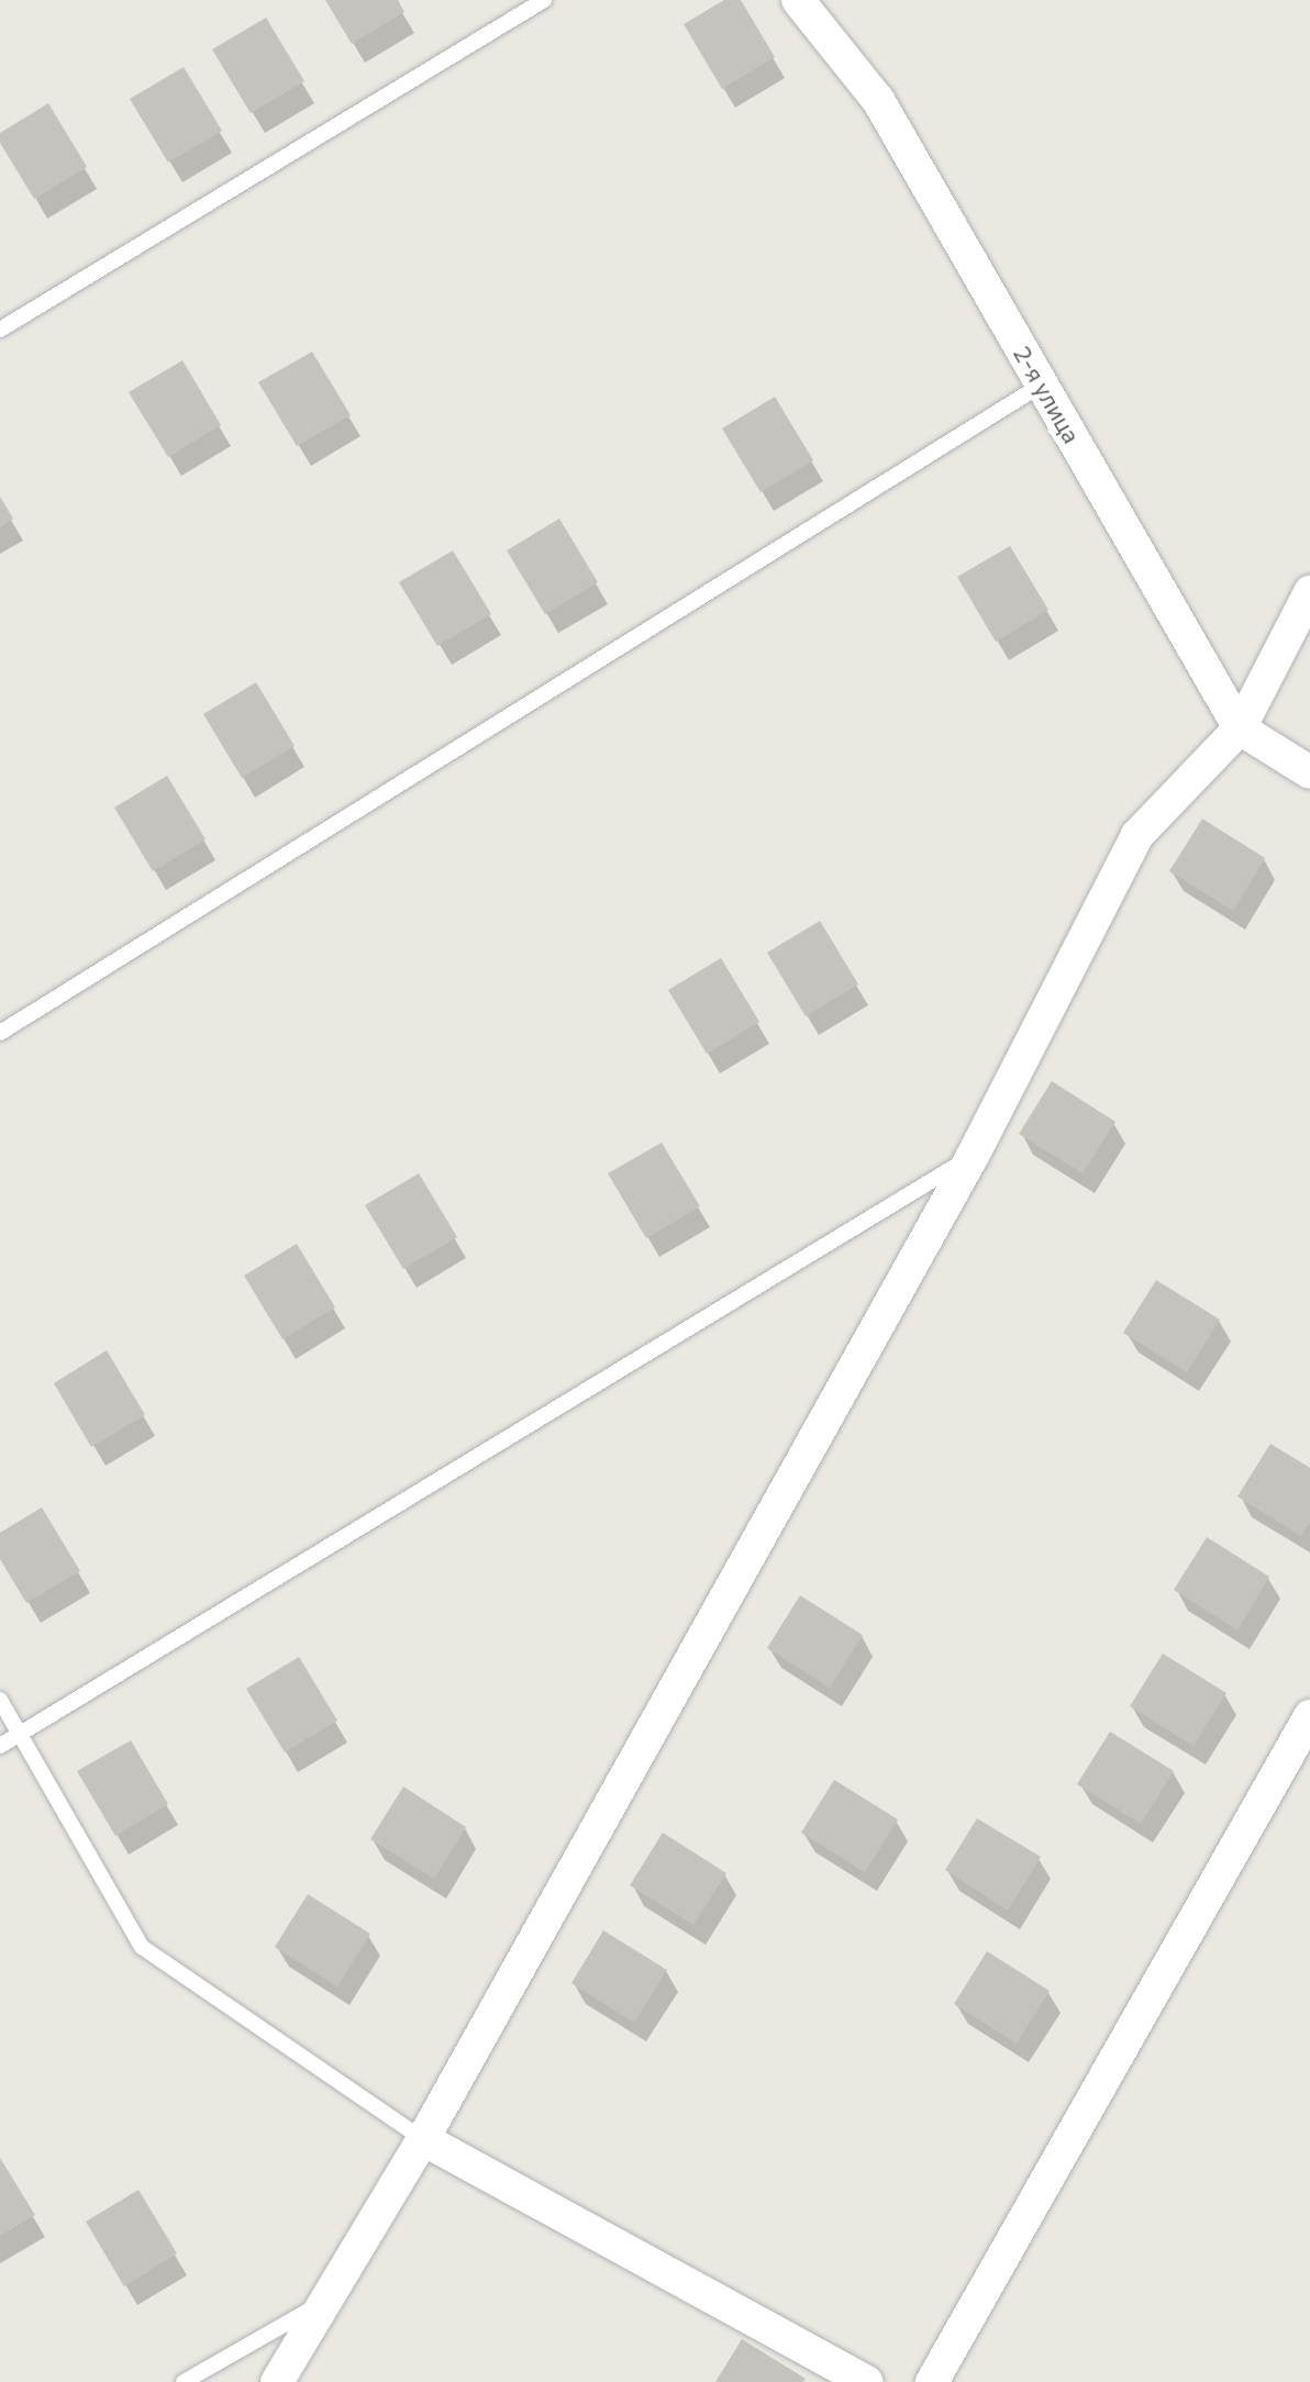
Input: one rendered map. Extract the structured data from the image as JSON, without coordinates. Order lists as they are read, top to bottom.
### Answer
{
  "streets": {
    "street": ["2-я улица"]
  }
}
